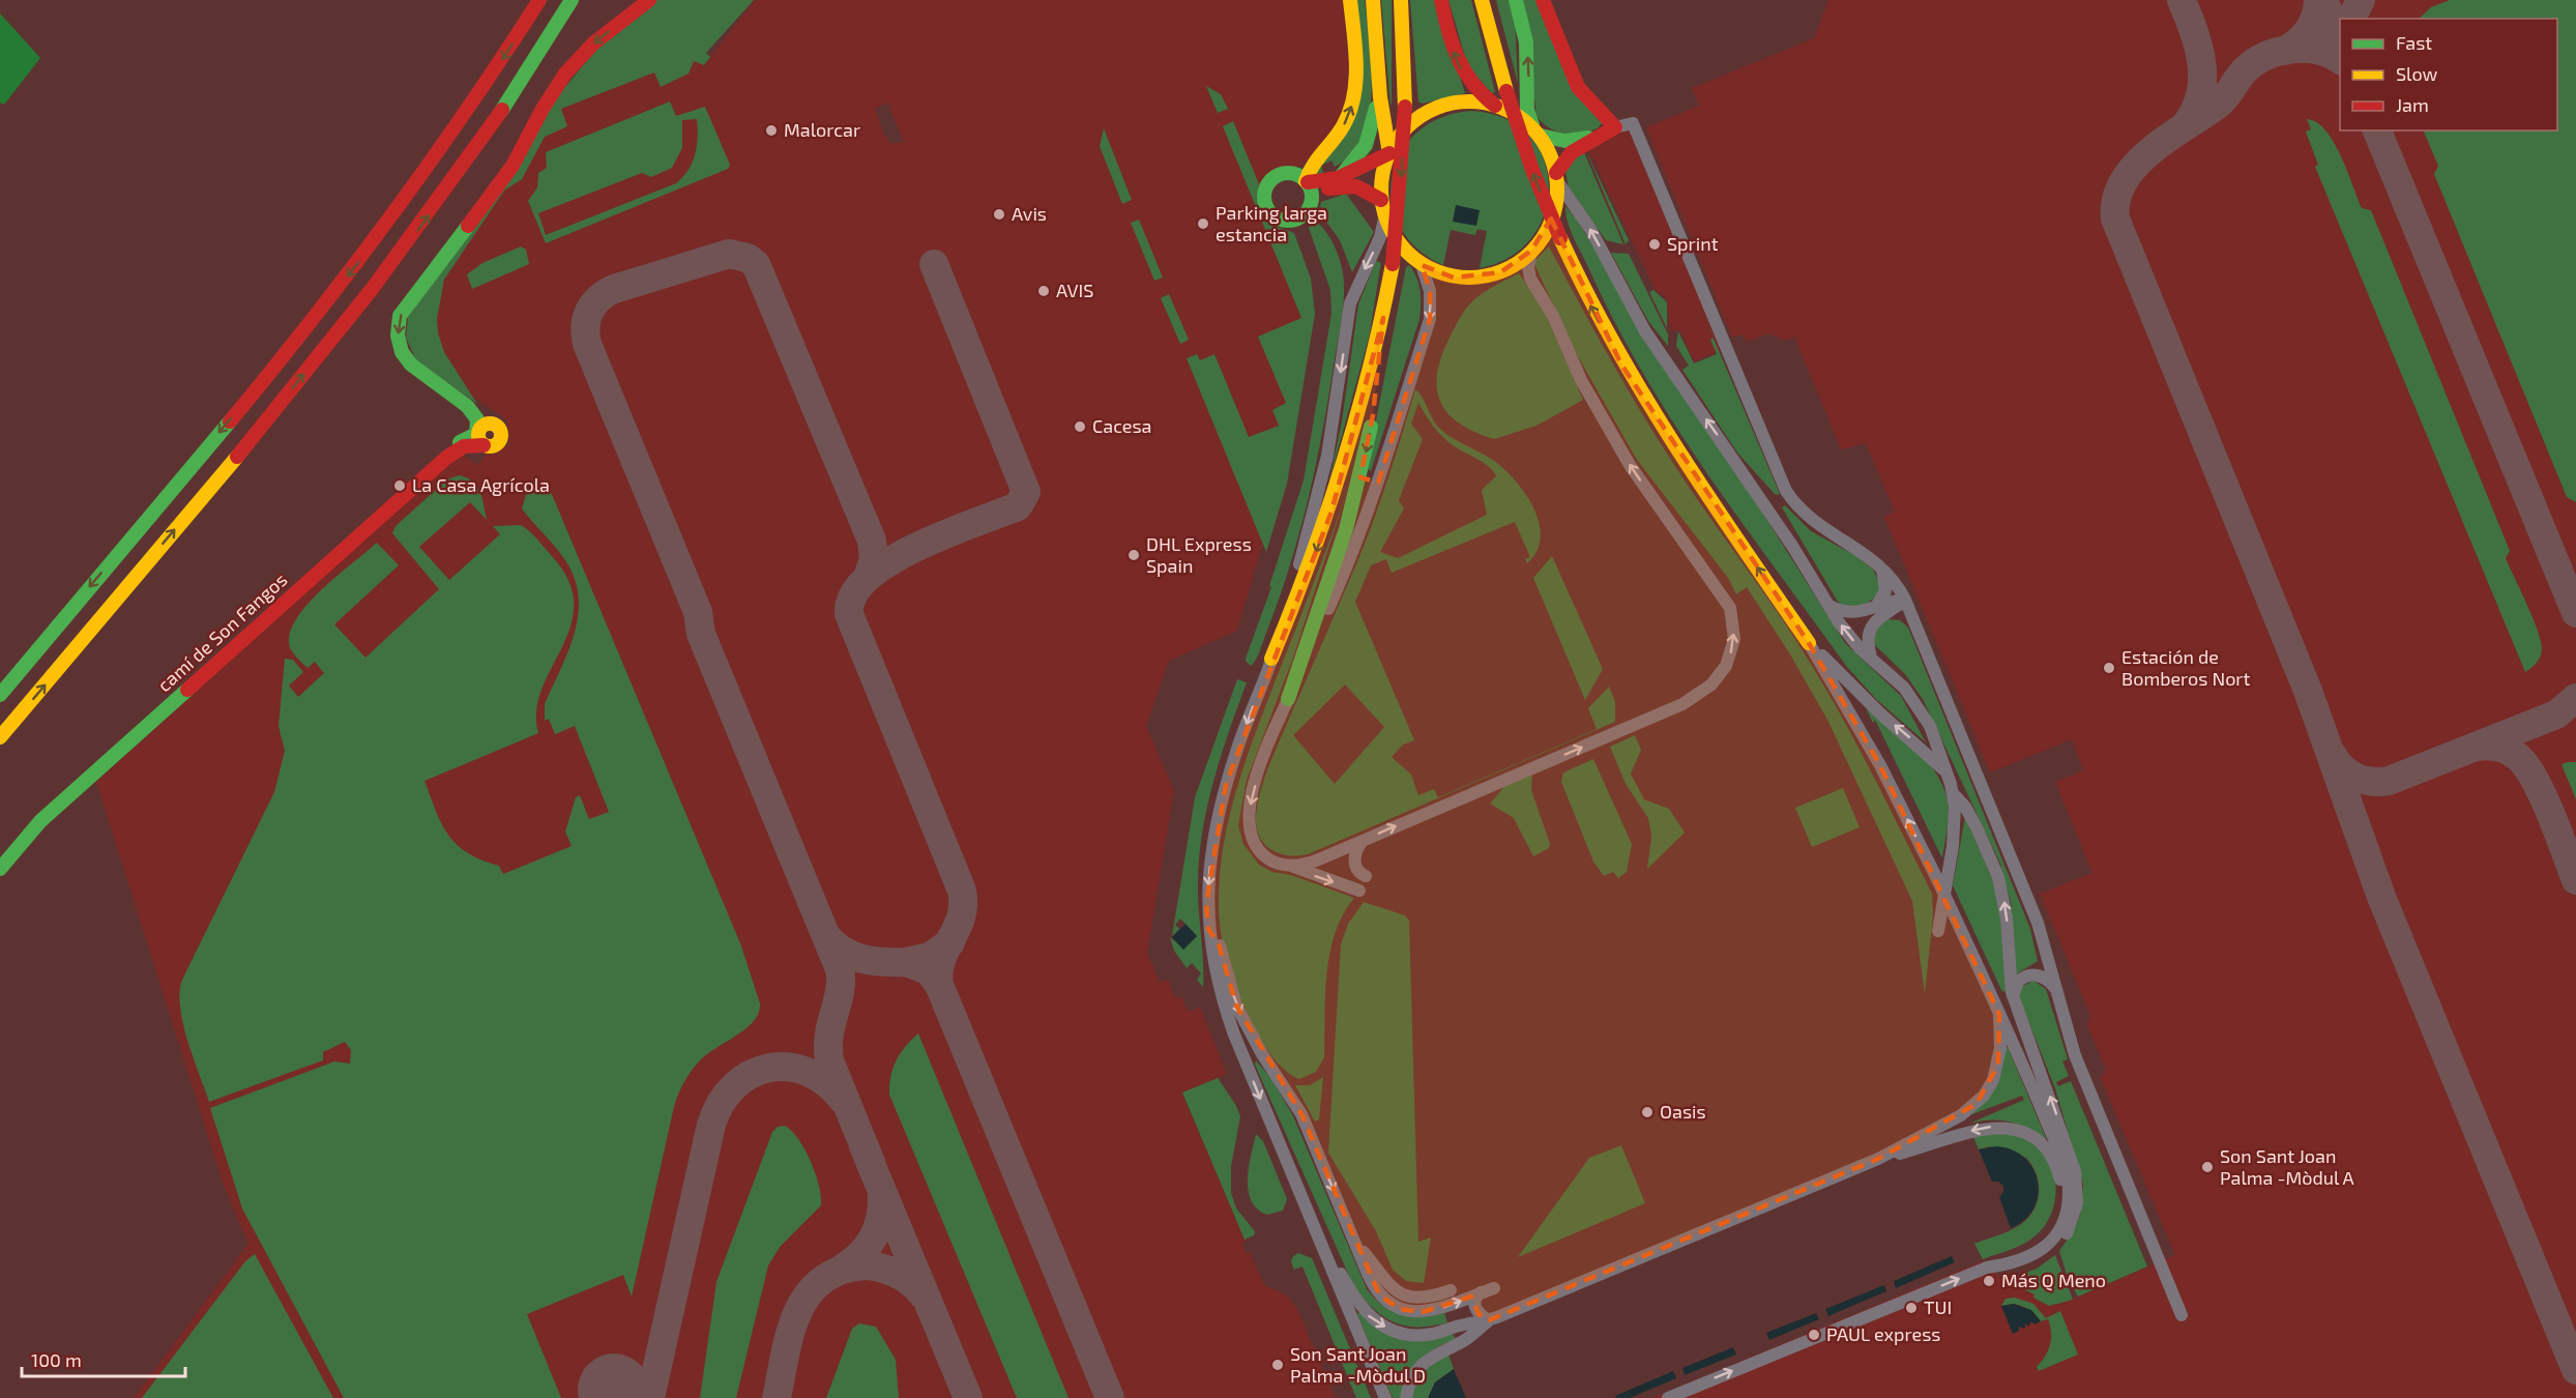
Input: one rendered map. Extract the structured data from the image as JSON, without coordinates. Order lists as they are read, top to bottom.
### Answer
{
  "streets": {
    "main road": ["camí de Son Fangos"]
  },
  "places": [
    "Malorcar",
    "Avis",
    "Parking larga estancia",
    "Sprint",
    "AVIS",
    "Cacesa",
    "La Casa Agrícola",
    "DHL Express Spain",
    "Estación de Bomberos Nort",
    "Oasis",
    "Son Sant Joan Palma -Mòdul A",
    "Más Q Meno",
    "TUI",
    "PAUL express",
    "Son Sant Joan Palma -Mòdul D"
  ],
  "legend": ["Fast", "Slow", "Jam"],
  "scale_bar": "100 m"
}
